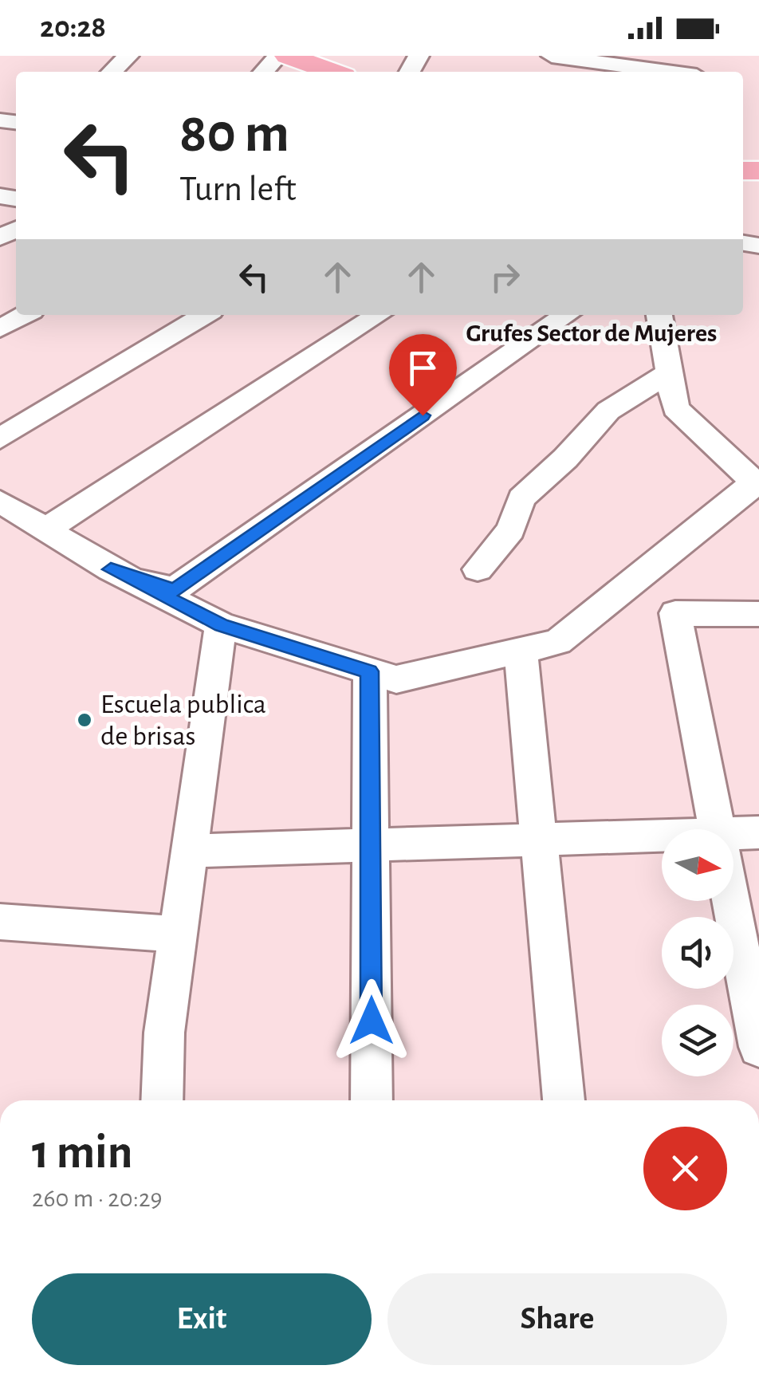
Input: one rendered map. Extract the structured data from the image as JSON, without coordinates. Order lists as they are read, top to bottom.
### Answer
{
  "districts": ["Grufes Sector de Mujeres"],
  "places": ["Escuela publica de brisas"],
  "north": "right",
  "page": {
    "status": "20:28",
    "turn": ["80 m", "Turn left"],
    "heading": ["1 min", "260 m · 20:29"],
    "buttons": ["Exit", "Share"]
  }
}
